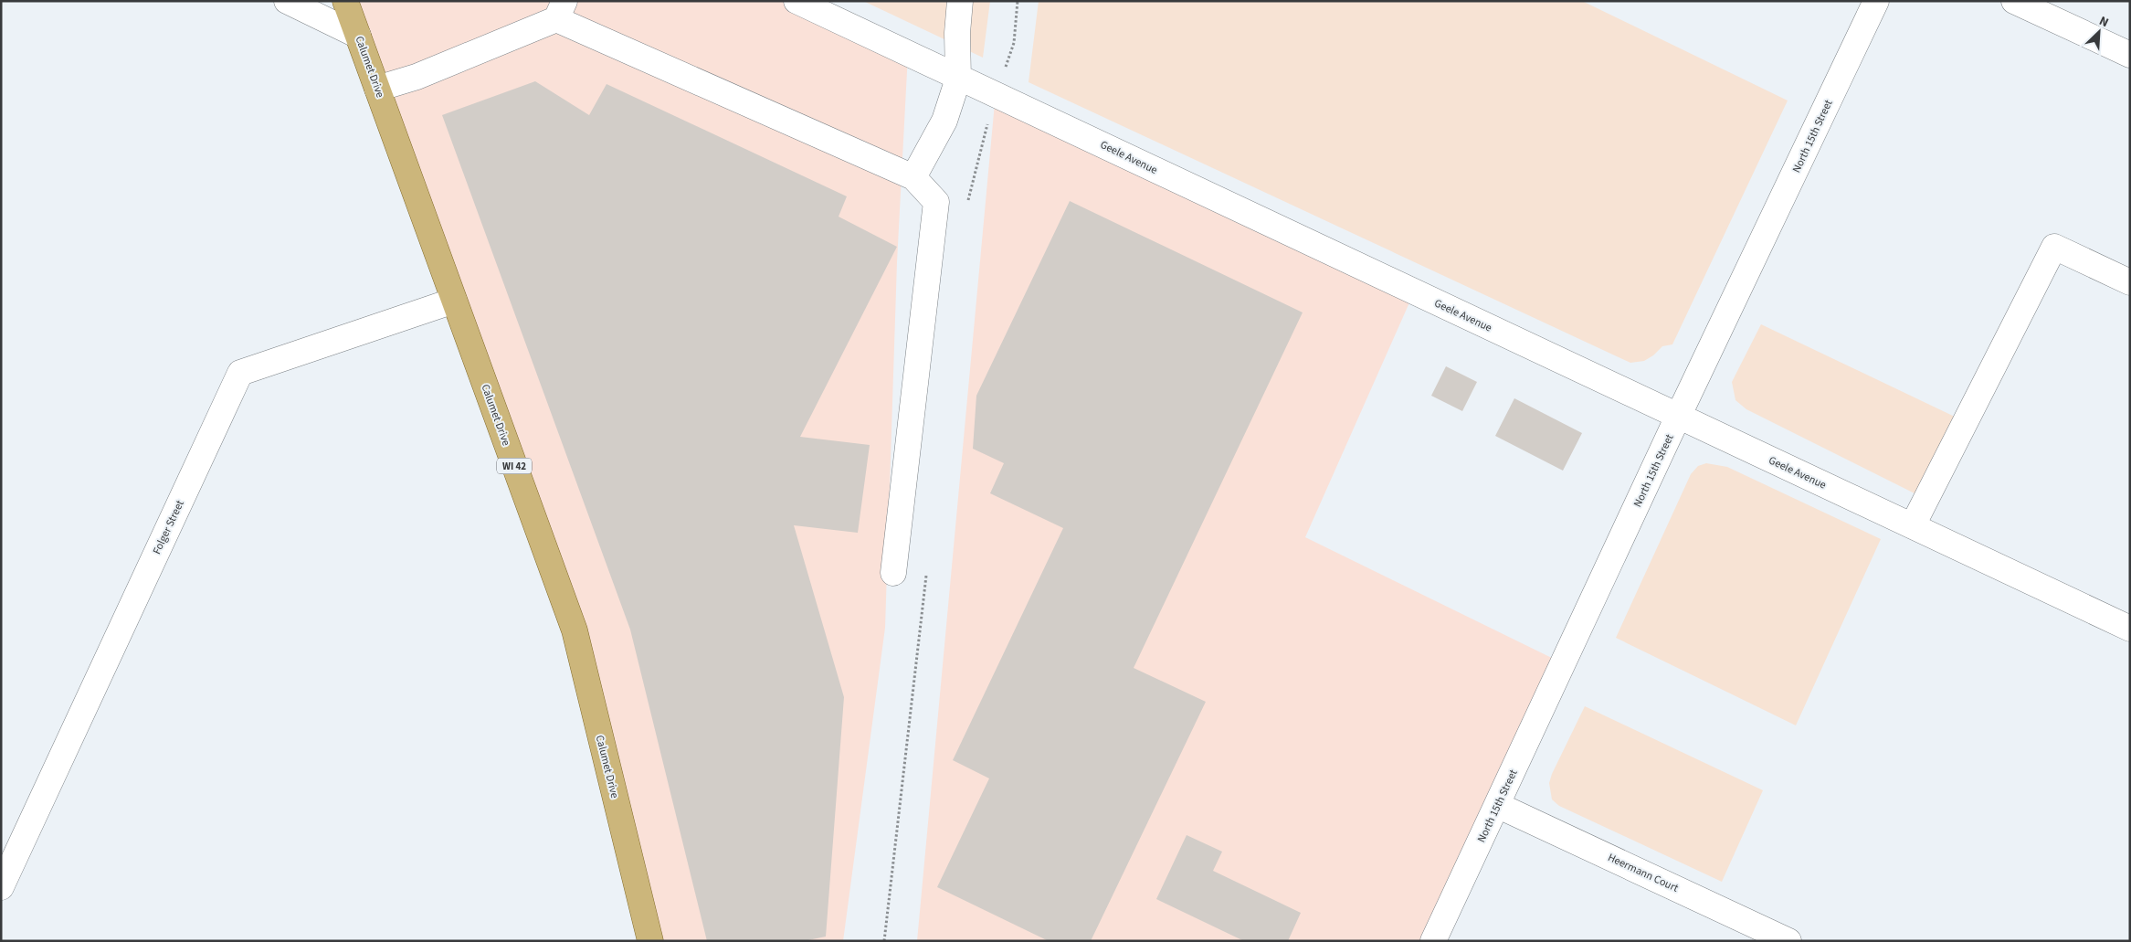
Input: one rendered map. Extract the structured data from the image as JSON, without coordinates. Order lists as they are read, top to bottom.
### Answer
{
  "streets": {
    "main road": ["Calumet Drive", "WI 42"],
    "street": [
      "North 15th Street",
      "Geele Avenue",
      "Folger Street",
      "Heermann Court"
    ]
  },
  "crossings": [
    ["Calumet Drive", "Folger Street"],
    ["North 15th Street", "Geele Avenue"],
    ["North 15th Street", "Heermann Court"]
  ],
  "north": "top right"
}
